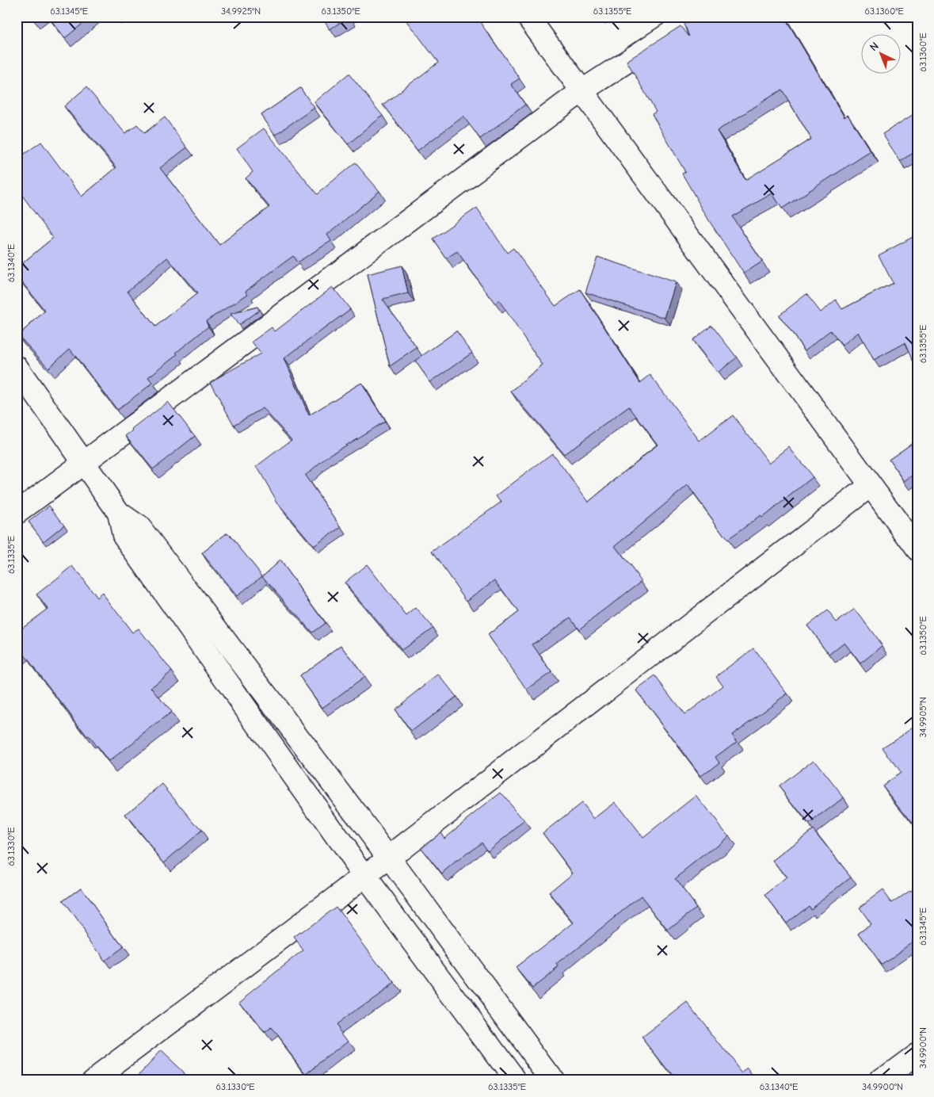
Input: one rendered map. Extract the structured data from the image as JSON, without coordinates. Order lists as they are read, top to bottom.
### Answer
{
  "north": "top left",
  "coordinates": [
    "63.1345°E",
    "34.9925°N",
    "63.1350°E",
    "63.1355°E",
    "63.1360°E",
    "63.1340°E",
    "63.1335°E",
    "34.9905°N",
    "63.1330°E",
    "34.9900°N"
  ]
}
